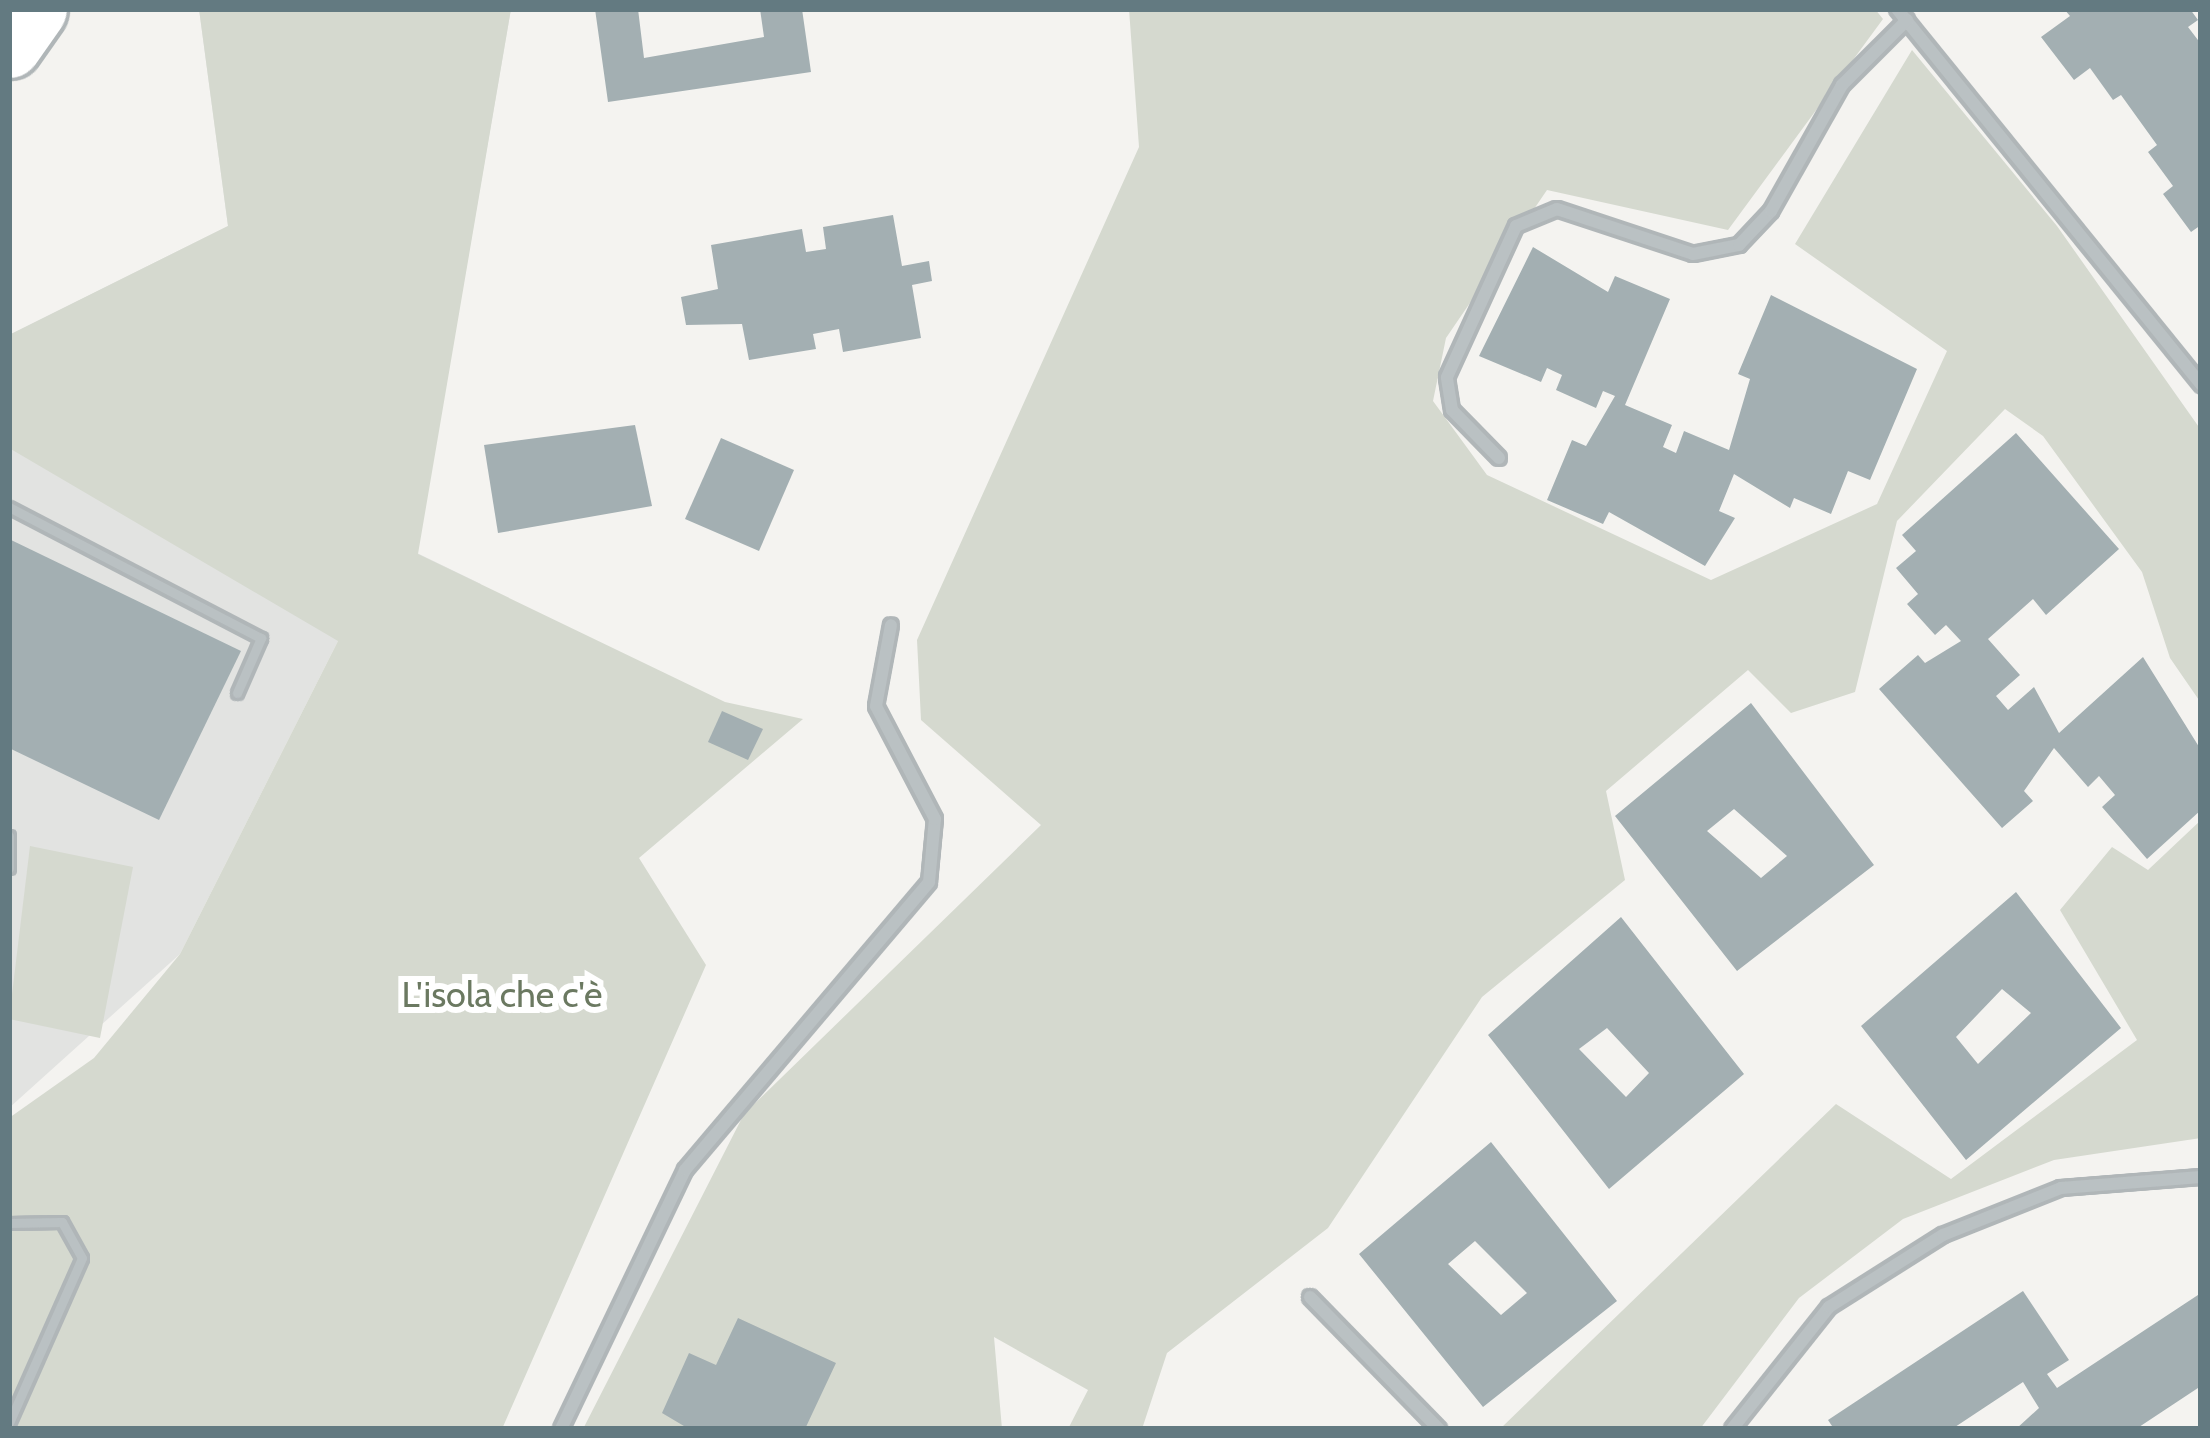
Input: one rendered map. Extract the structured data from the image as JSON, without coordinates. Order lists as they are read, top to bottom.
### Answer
{
  "parks": ["L'isola che c'è"]
}
